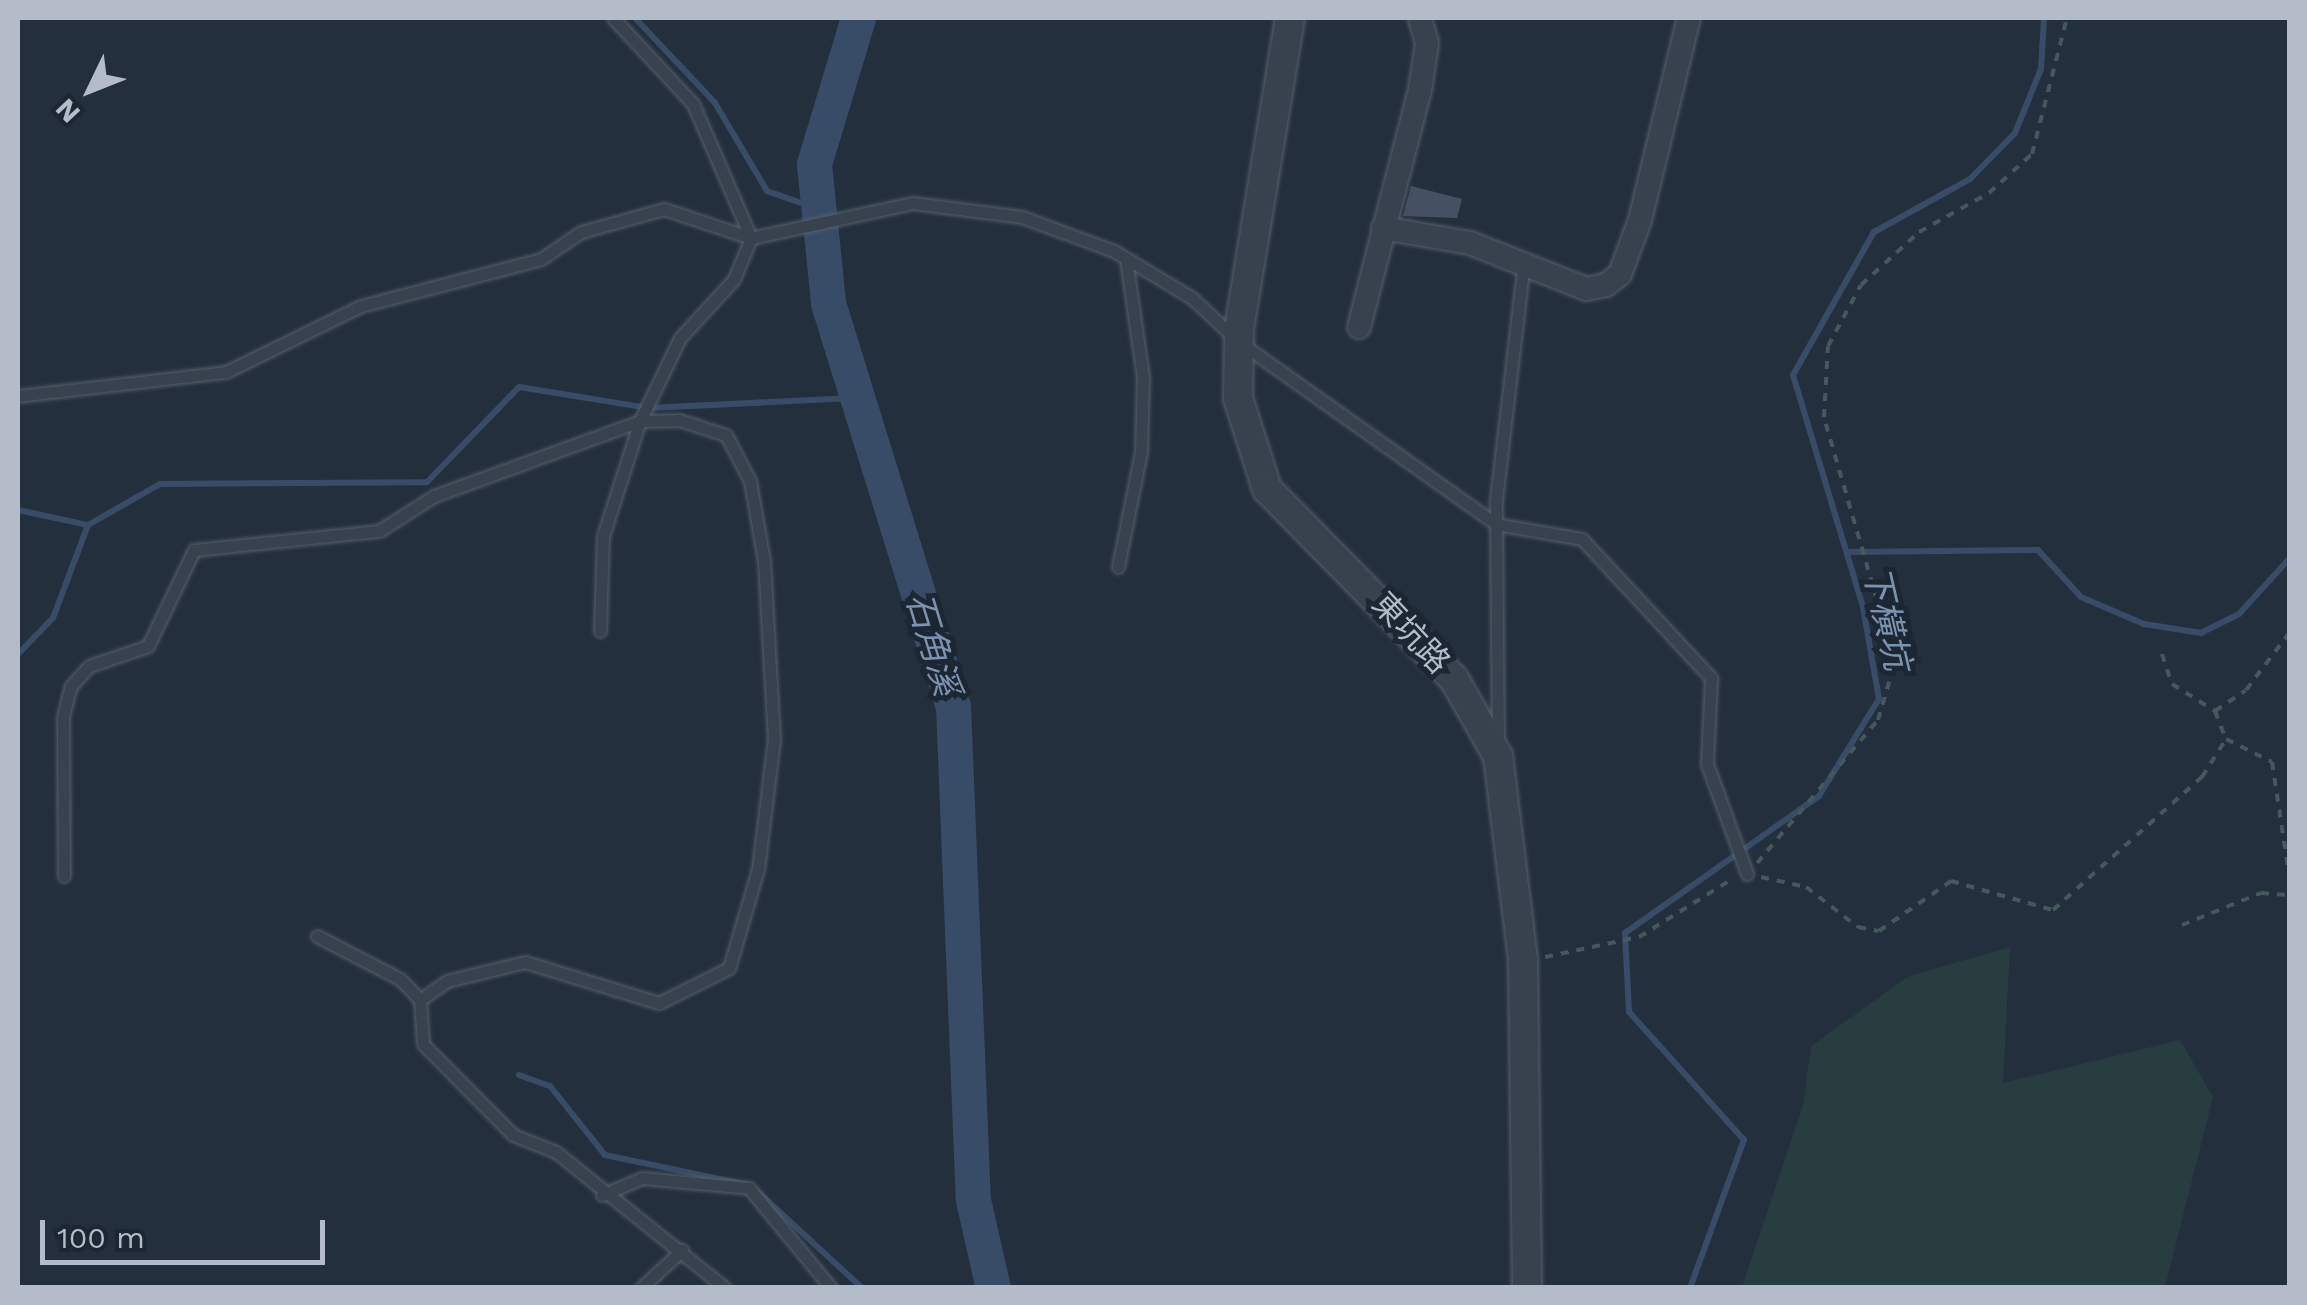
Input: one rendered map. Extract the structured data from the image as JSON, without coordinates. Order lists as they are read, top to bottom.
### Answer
{
  "streets": {
    "street": ["東坑路"]
  },
  "water": ["下橫坑", "石角溪"],
  "scale_bar": "100 m",
  "north": "bottom left"
}
